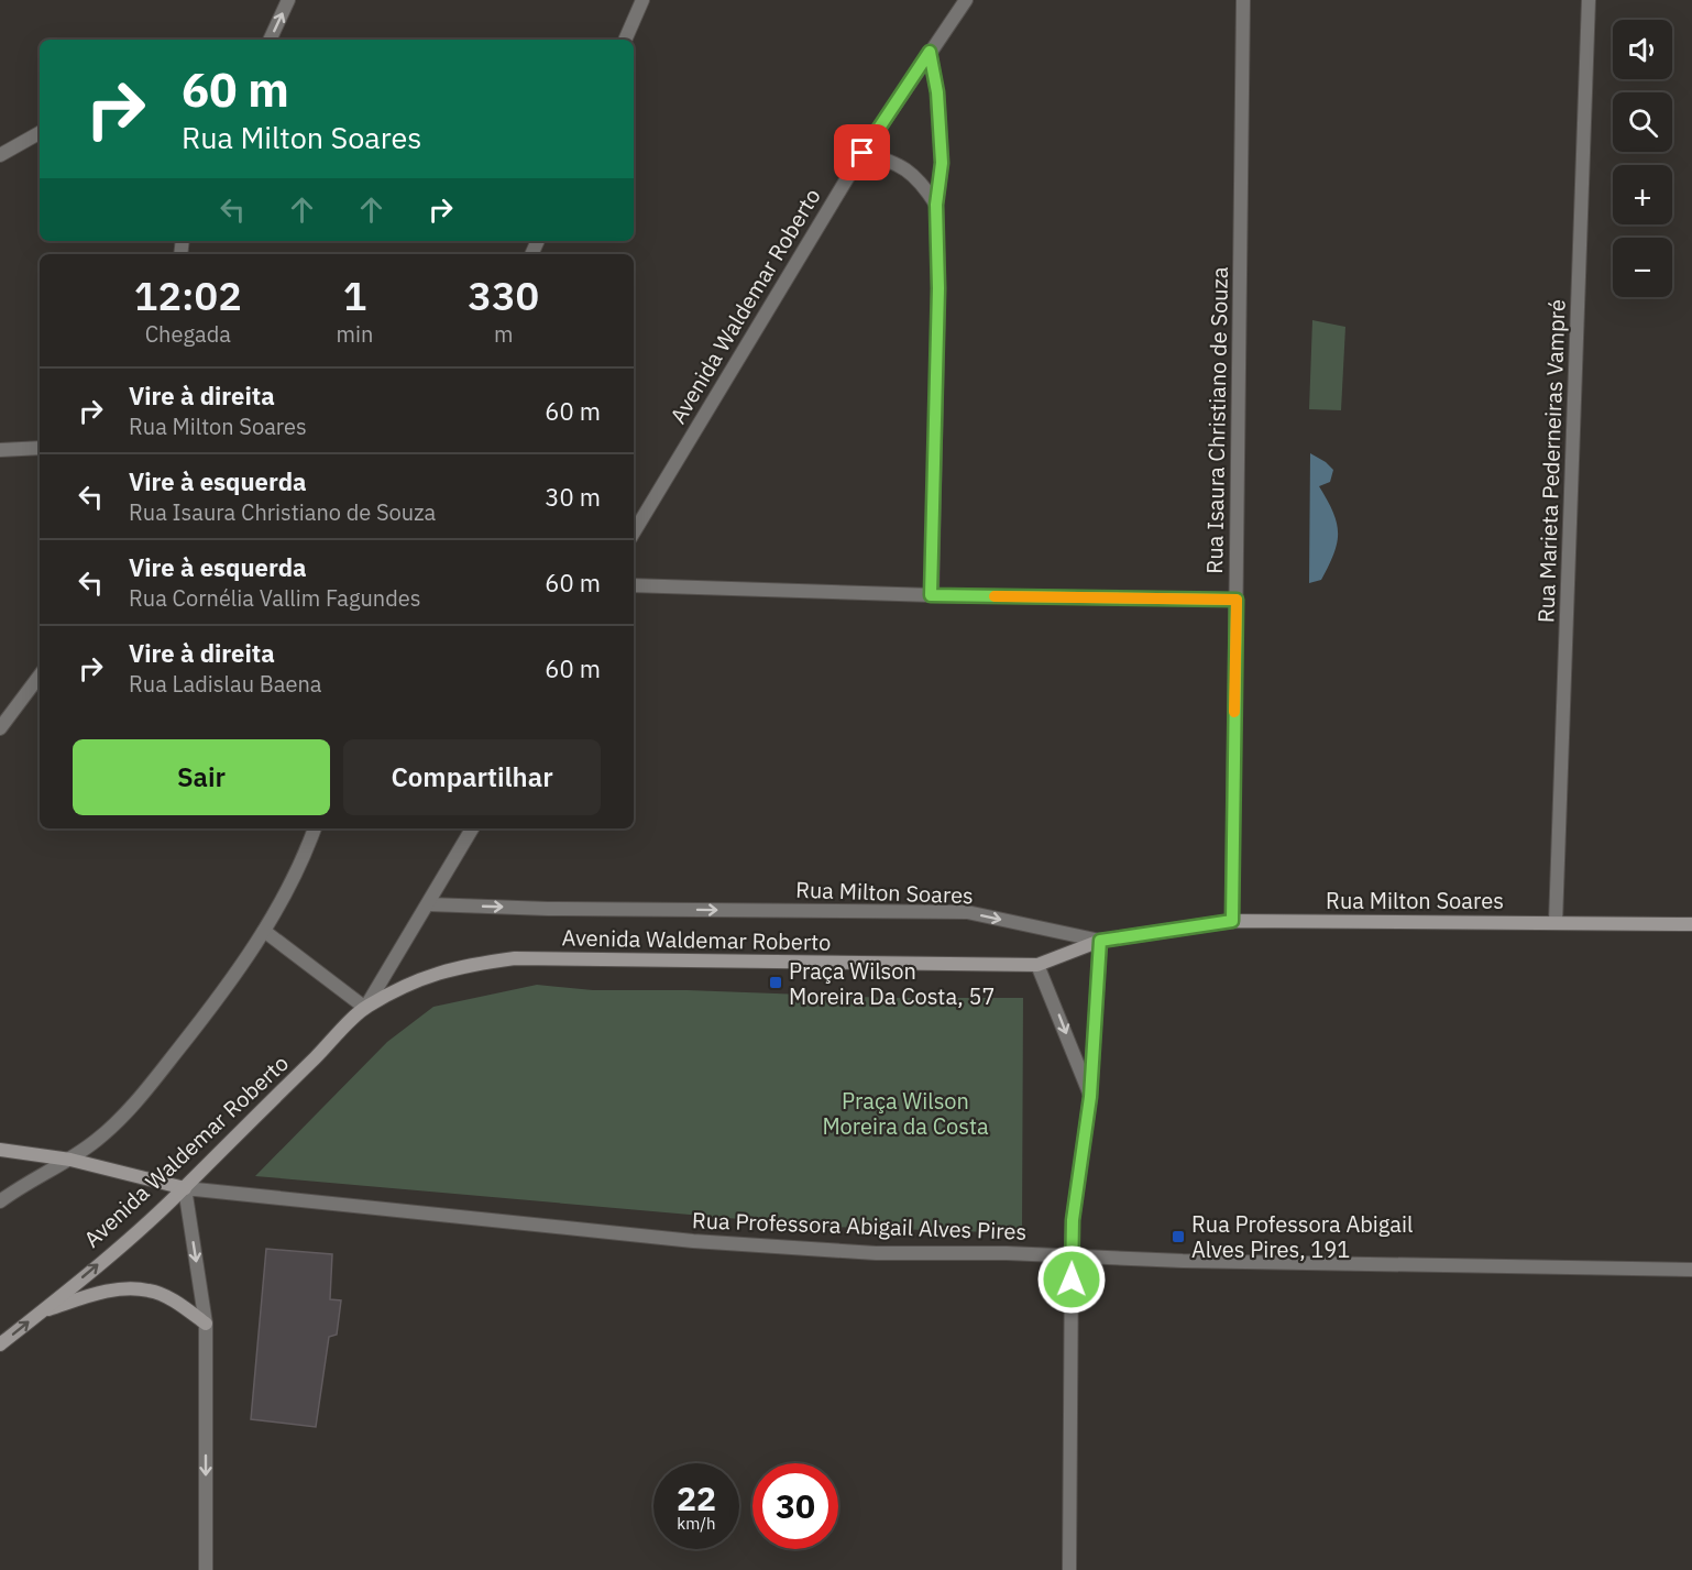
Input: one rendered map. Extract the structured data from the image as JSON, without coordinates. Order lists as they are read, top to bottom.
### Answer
{
  "streets": {
    "main road": ["Avenida Waldemar Roberto", "Rua Milton Soares"],
    "street": ["Rua Isaura Christiano de Souza", "Rua Marieta Pederneiras Vampré", "Rua Professora Abigail Alves Pires"]
  },
  "crossings": [
    ["Avenida Waldemar Roberto", "Rua Milton Soares"],
    ["Avenida Waldemar Roberto", "Rua Professora Abigail Alves Pires"],
    ["Rua Isaura Christiano de Souza", "Rua Milton Soares"],
    ["Rua Marieta Pederneiras Vampré", "Rua Milton Soares"]
  ],
  "one_way": ["Rua Milton Soares"],
  "parks": ["Praça Wilson Moreira da Costa"],
  "places": {
    "transit": ["Praça Wilson Moreira Da Costa, 57", "Rua Professora Abigail Alves Pires, 191"]
  },
  "page": {
    "map_buttons": ["+", "−"],
    "turn": ["60 m", "Rua Milton Soares"],
    "eta": [
      "12:02",
      "Chegada",
      "1",
      "min",
      "330",
      "m"
    ],
    "list": [
      {
        "name": "Vire à direita",
        "note": "Rua Milton Soares",
        "value": "60 m"
      },
      {
        "name": "Vire à esquerda",
        "note": "Rua Isaura Christiano de Souza",
        "value": "30 m"
      },
      {
        "name": "Vire à esquerda",
        "note": "Rua Cornélia Vallim Fagundes",
        "value": "60 m"
      },
      {
        "name": "Vire à direita",
        "note": "Rua Ladislau Baena",
        "value": "60 m"
      }
    ],
    "buttons": ["Sair", "Compartilhar"],
    "speed": "22 km/h",
    "limit": "30"
  }
}
